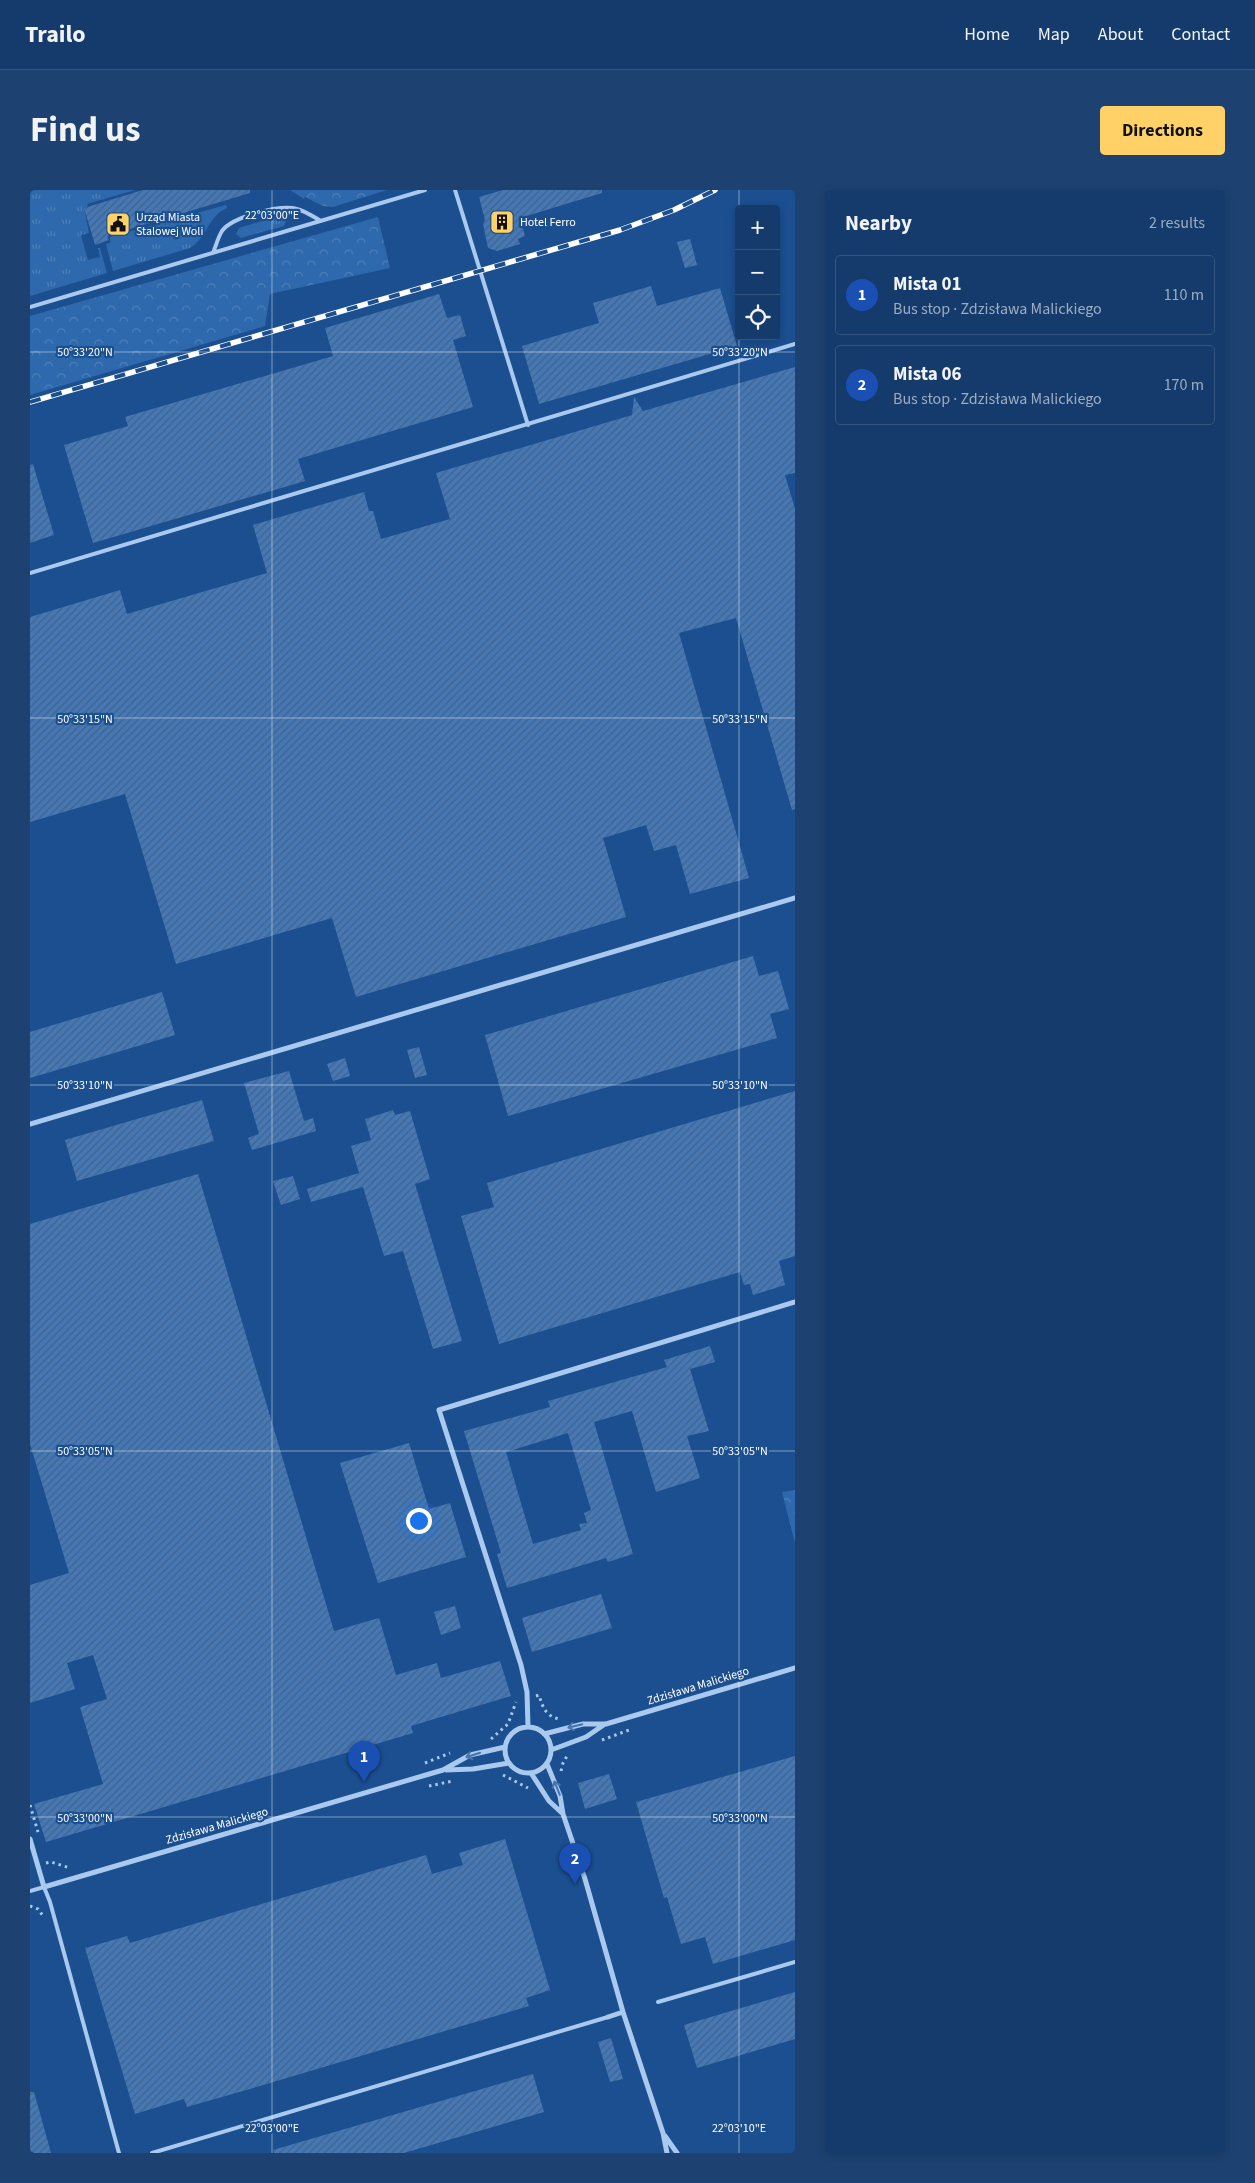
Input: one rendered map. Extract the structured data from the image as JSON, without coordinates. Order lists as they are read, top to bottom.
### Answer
{
  "streets": {
    "street": ["Zdzisława Malickiego"]
  },
  "places": {
    "building": ["Hotel Ferro"],
    "public building": ["Urząd Miasta Stalowej Woli"]
  },
  "page": {
    "header": "Trailo",
    "nav": [
      "Home",
      "Map",
      "About",
      "Contact"
    ],
    "title": "Find us",
    "buttons": "Directions",
    "heading": ["Nearby", "2 results"],
    "map_buttons": ["+", "−"],
    "list": [
      {
        "mark": "1",
        "name": "Mista 01",
        "note": "Bus stop · Zdzisława Malickiego",
        "value": "110 m"
      },
      {
        "mark": "2",
        "name": "Mista 06",
        "note": "Bus stop · Zdzisława Malickiego",
        "value": "170 m"
      }
    ],
    "pins": ["1", "2"]
  },
  "coordinates": [
    "22°03'00\"E",
    "50°33'20\"N",
    "50°33'15\"N",
    "50°33'10\"N",
    "50°33'05\"N",
    "50°33'00\"N",
    "22°03'10\"E"
  ]
}
